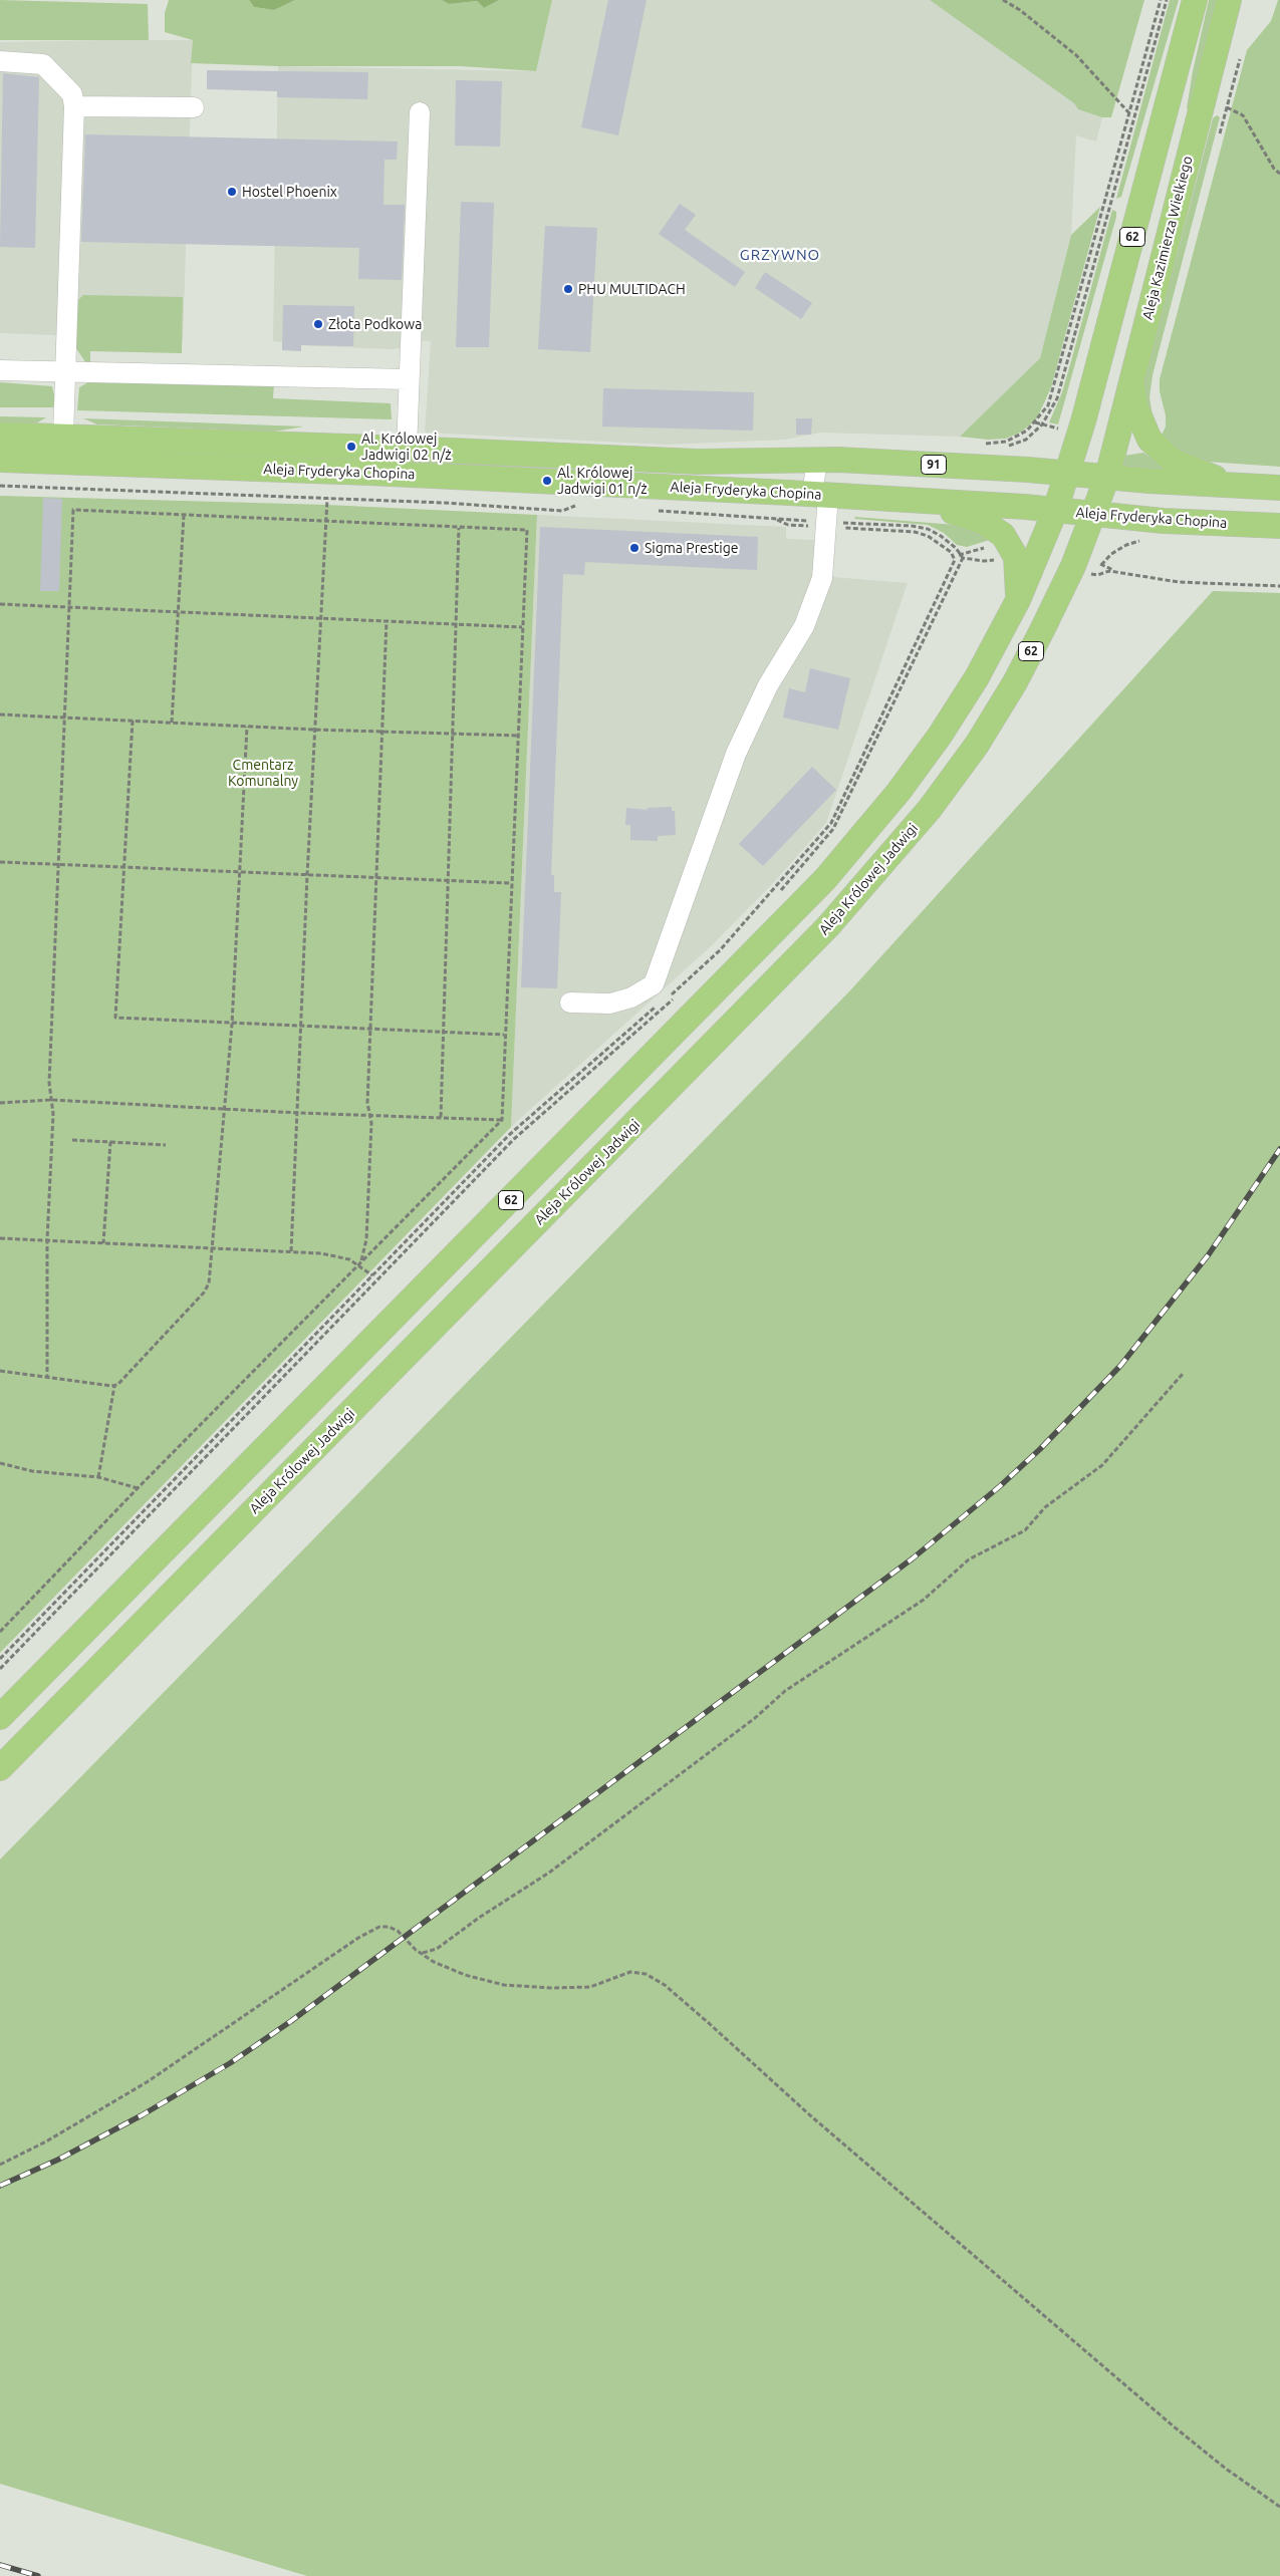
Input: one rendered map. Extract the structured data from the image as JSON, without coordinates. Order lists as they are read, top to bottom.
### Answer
{
  "streets": {
    "main road": [
      "62",
      "Aleja Kazimierza Wielkiego",
      "91",
      "Aleja Fryderyka Chopina",
      "Aleja Królowej Jadwigi"
    ]
  },
  "crossings": [
    ["62", "Aleja Kazimierza Wielkiego"],
    ["62", "Aleja Fryderyka Chopina"],
    ["62", "Aleja Królowej Jadwigi"],
    ["Aleja Kazimierza Wielkiego", "Aleja Fryderyka Chopina"],
    ["Aleja Fryderyka Chopina", "Aleja Królowej Jadwigi"]
  ],
  "districts": ["GRZYWNO"],
  "parks": ["Cmentarz Komunalny"],
  "places": [
    "Hostel Phoenix",
    "PHU MULTIDACH",
    "Złota Podkowa",
    "Al. Królowej Jadwigi 02 n/ż",
    "Al. Królowej Jadwigi 01 n/ż",
    "Sigma Prestige"
  ]
}
